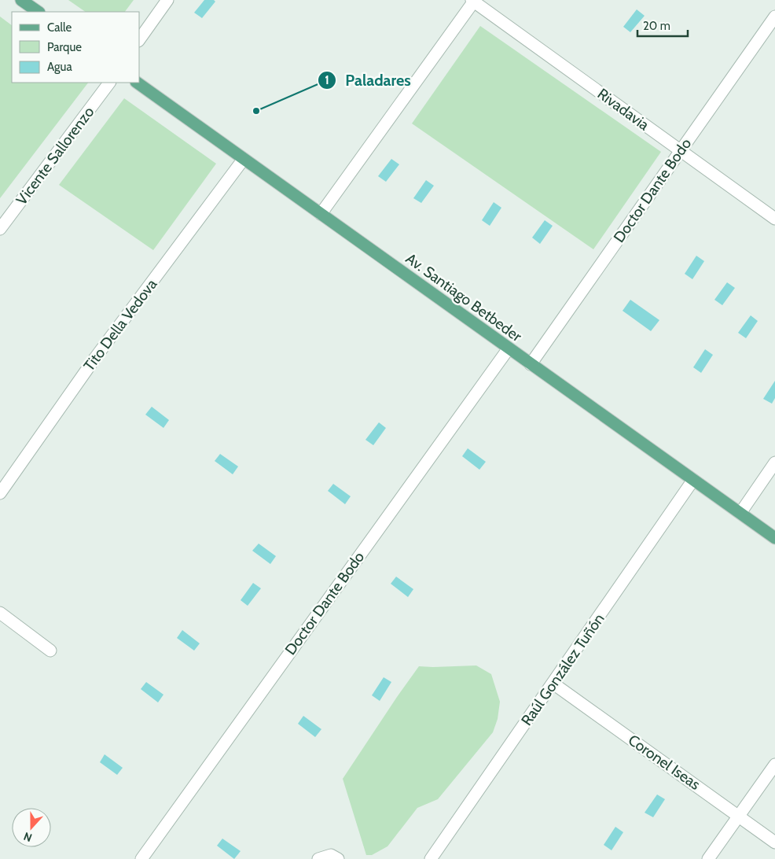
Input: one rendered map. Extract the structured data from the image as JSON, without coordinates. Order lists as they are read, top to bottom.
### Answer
{
  "streets": {
    "main road": ["Av. Santiago Betbeder"],
    "street": [
      "Rivadavia",
      "Vicente Sallorenzo",
      "Doctor Dante Bodo",
      "Tito Della Vedova",
      "Raúl González Tuñón",
      "Coronel Iseas"
    ]
  },
  "crossings": [
    ["Rivadavia", "Doctor Dante Bodo"],
    ["Doctor Dante Bodo", "Av. Santiago Betbeder"],
    ["Av. Santiago Betbeder", "Tito Della Vedova"],
    ["Av. Santiago Betbeder", "Raúl González Tuñón"],
    ["Raúl González Tuñón", "Coronel Iseas"]
  ],
  "places": ["Paladares"],
  "legend": ["Calle", "Parque", "Agua"],
  "scale_bar": "20 m",
  "north": "bottom"
}
